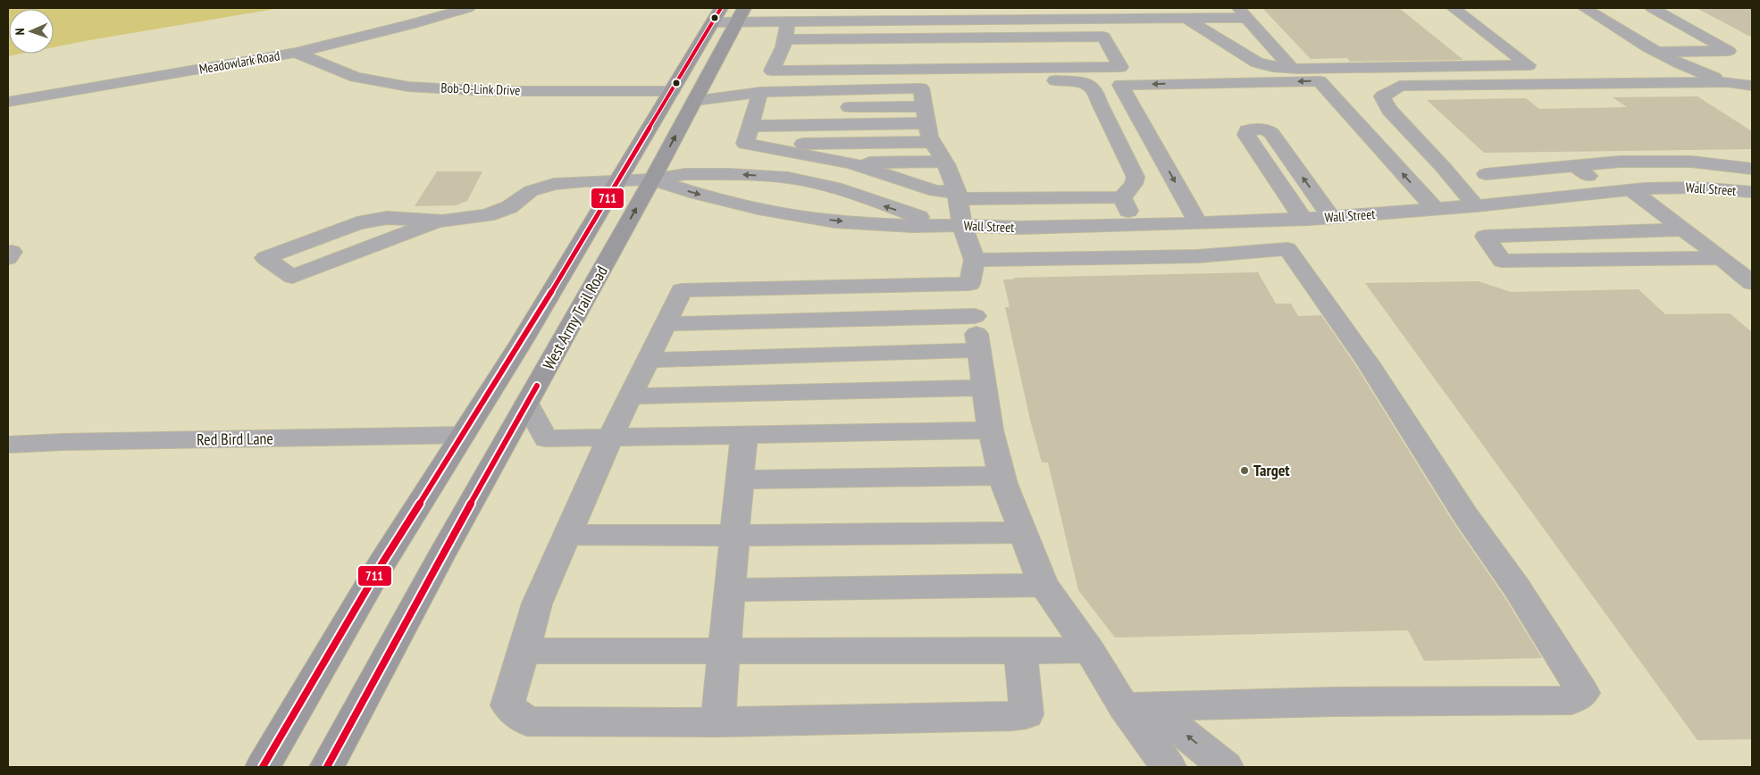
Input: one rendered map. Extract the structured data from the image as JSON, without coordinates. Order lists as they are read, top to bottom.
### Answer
{
  "streets": {
    "main road": ["West Army Trail Road"],
    "street": [
      "Meadowlark Road",
      "Bob-O-Link Drive",
      "Wall Street",
      "Red Bird Lane"
    ]
  },
  "crossings": [
    ["Meadowlark Road", "Bob-O-Link Drive"],
    ["Bob-O-Link Drive", "West Army Trail Road"],
    ["Wall Street", "West Army Trail Road"],
    ["West Army Trail Road", "Red Bird Lane"]
  ],
  "places": ["Target"],
  "lines": ["transit line 711"],
  "north": "left"
}
